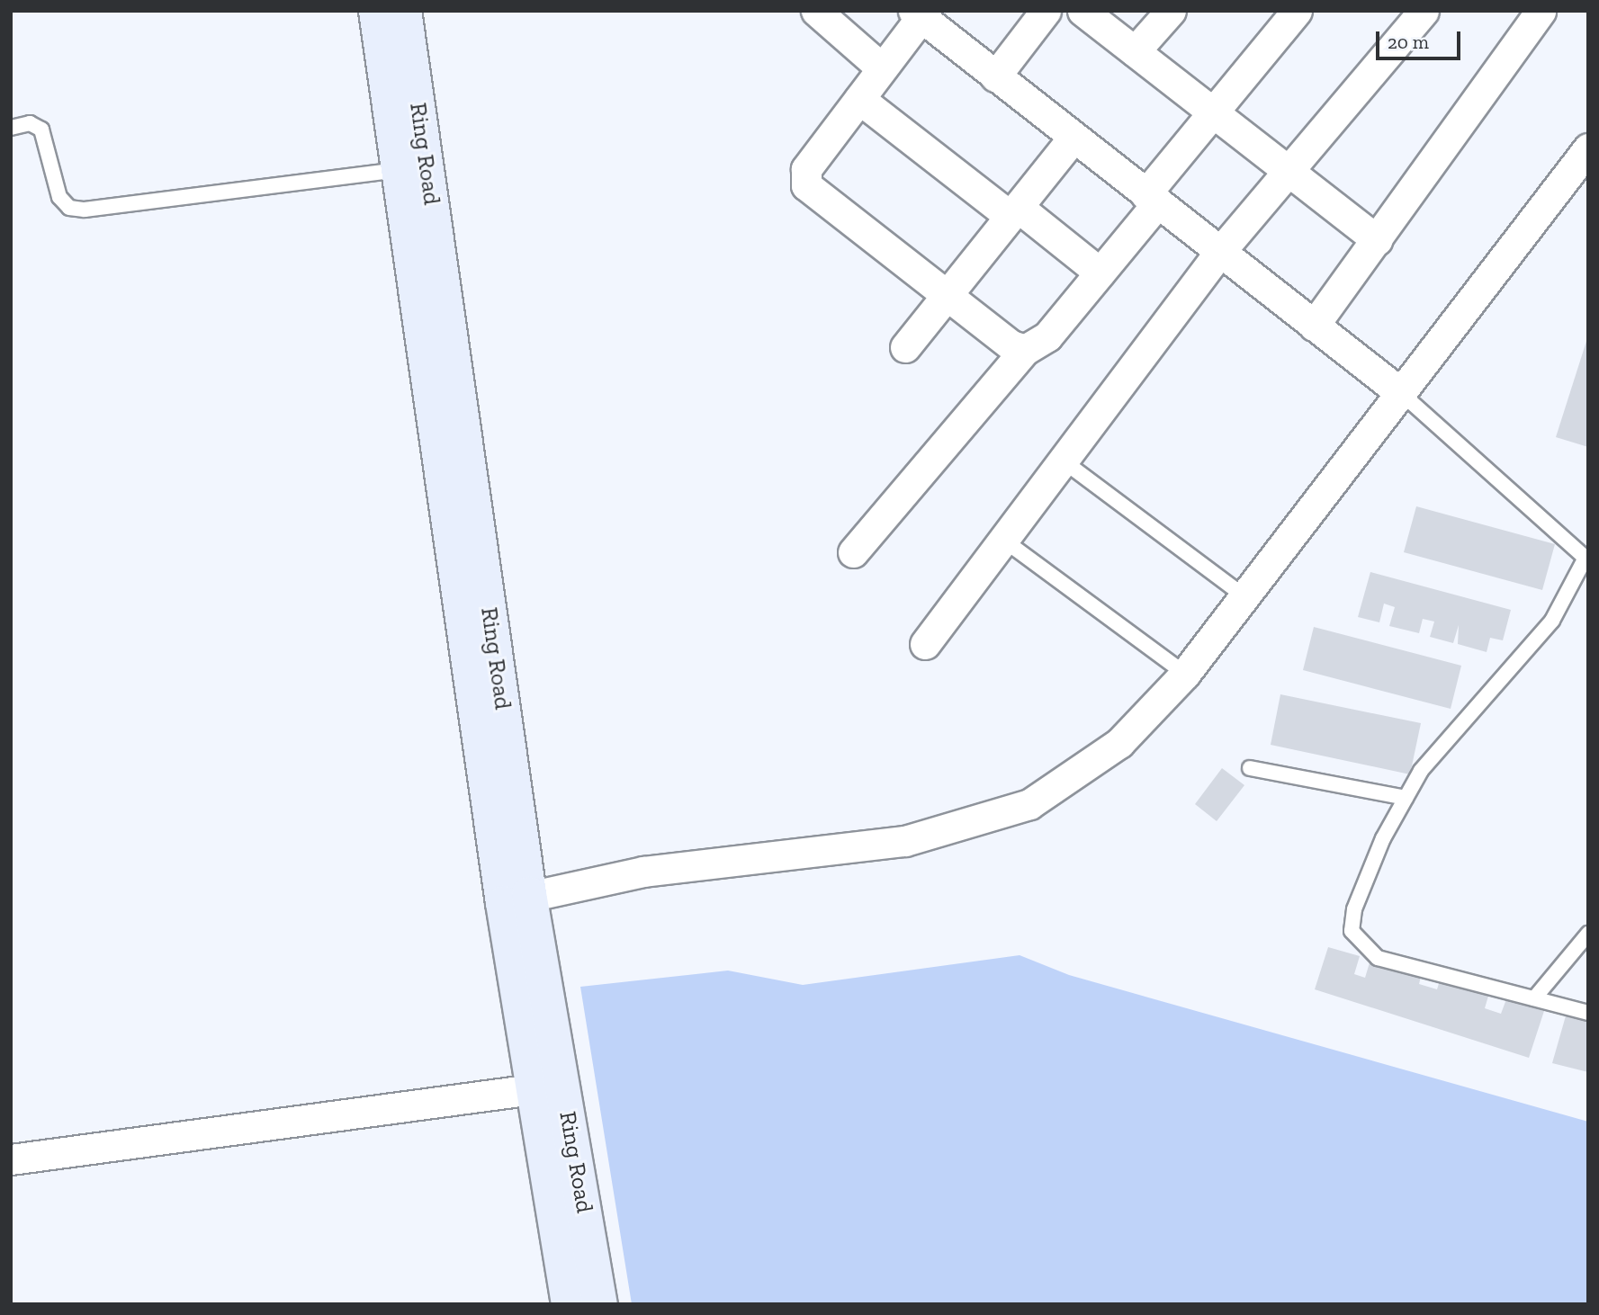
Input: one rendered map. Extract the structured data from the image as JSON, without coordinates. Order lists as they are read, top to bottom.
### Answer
{
  "streets": {
    "street": ["Ring Road"]
  },
  "scale_bar": "20 m"
}
